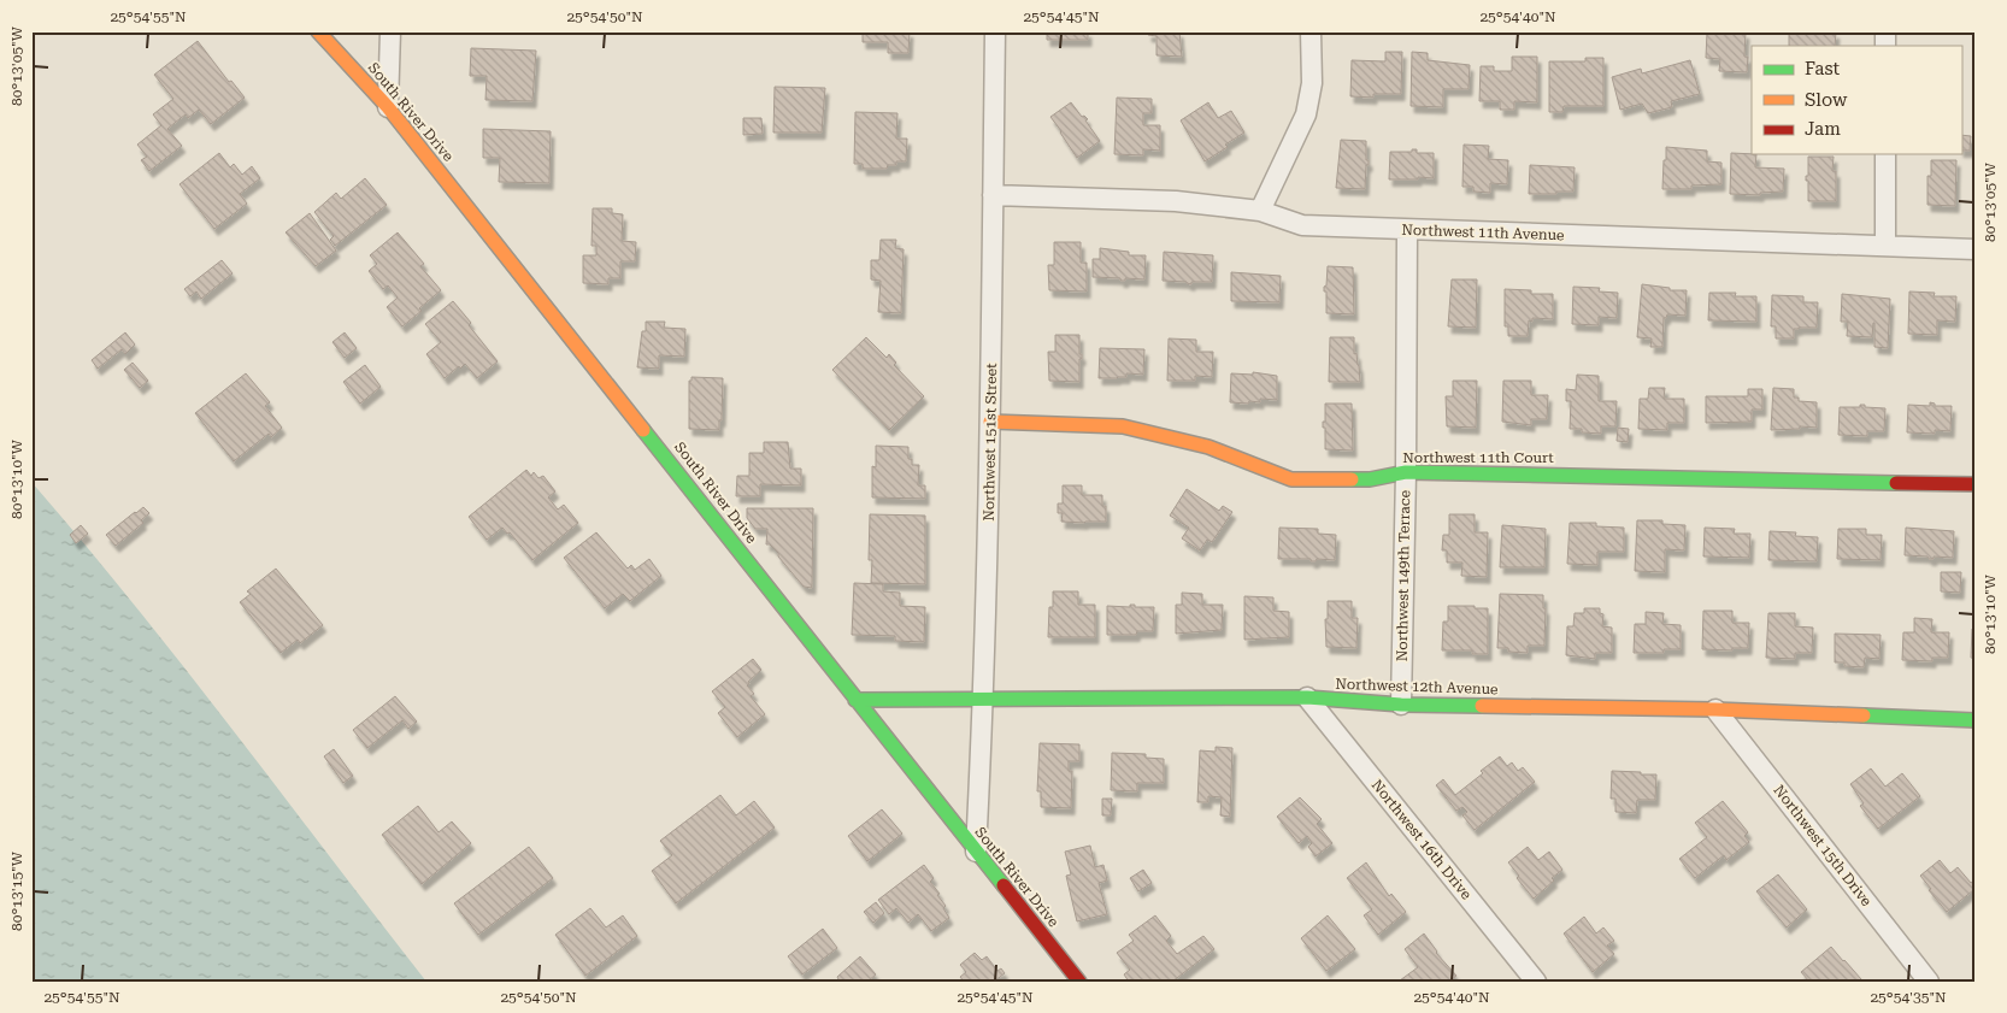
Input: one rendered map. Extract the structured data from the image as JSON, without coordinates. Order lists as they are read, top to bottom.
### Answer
{
  "streets": {
    "street": [
      "South River Drive",
      "Northwest 11th Avenue",
      "Northwest 151st Street",
      "Northwest 11th Court",
      "Northwest 149th Terrace",
      "Northwest 12th Avenue",
      "Northwest 16th Drive",
      "Northwest 15th Drive"
    ]
  },
  "crossings": [
    ["South River Drive", "Northwest 151st Street"],
    ["South River Drive", "Northwest 12th Avenue"],
    ["Northwest 11th Avenue", "Northwest 151st Street"],
    ["Northwest 11th Avenue", "Northwest 149th Terrace"],
    ["Northwest 151st Street", "Northwest 11th Court"],
    ["Northwest 151st Street", "Northwest 12th Avenue"],
    ["Northwest 11th Court", "Northwest 149th Terrace"],
    ["Northwest 149th Terrace", "Northwest 12th Avenue"],
    ["Northwest 12th Avenue", "Northwest 16th Drive"],
    ["Northwest 12th Avenue", "Northwest 15th Drive"]
  ],
  "legend": ["Fast", "Slow", "Jam"],
  "coordinates": [
    "25°54'55\"N",
    "25°54'50\"N",
    "25°54'45\"N",
    "25°54'40\"N",
    "80°13'05\"W",
    "80°13'10\"W",
    "80°13'15\"W",
    "25°54'35\"N"
  ]
}
